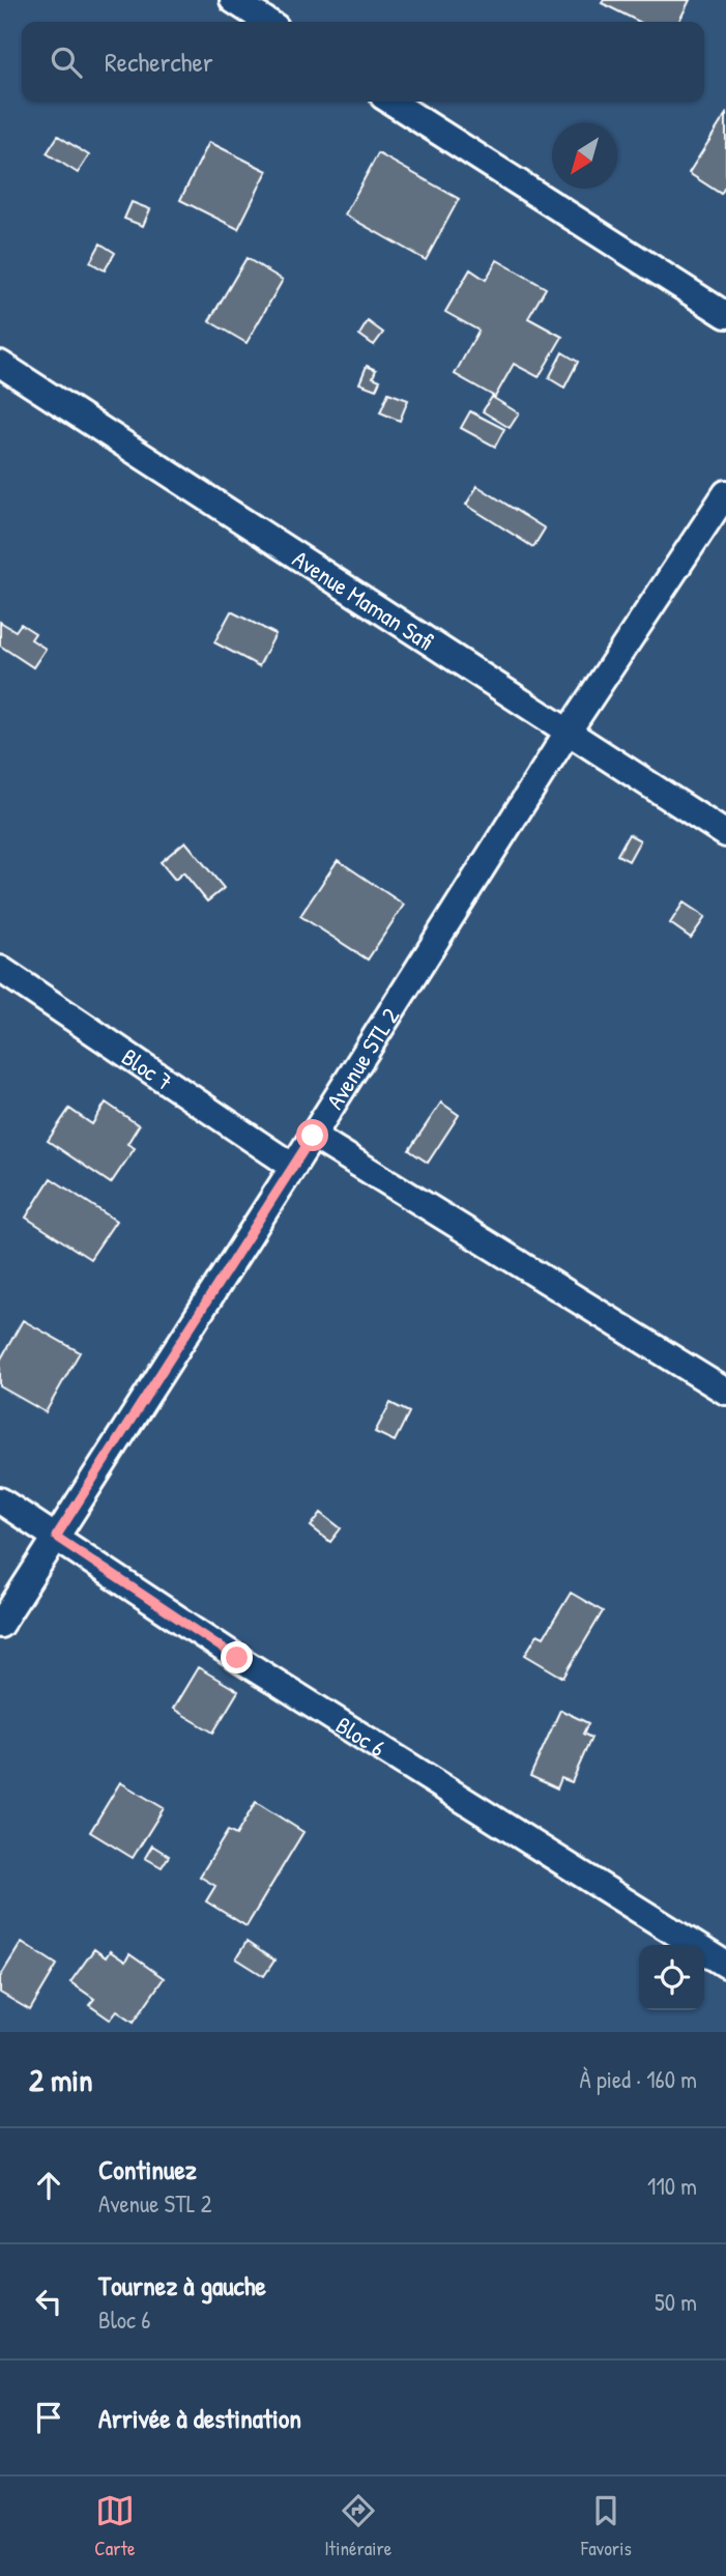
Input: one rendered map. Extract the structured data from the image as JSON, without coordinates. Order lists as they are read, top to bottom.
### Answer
{
  "streets": {
    "street": [
      "Avenue Maman Safi",
      "Avenue STL 2",
      "Bloc 7",
      "Bloc 6"
    ]
  },
  "crossings": [
    ["Avenue Maman Safi", "Avenue STL 2"],
    ["Avenue STL 2", "Bloc 7"],
    ["Avenue STL 2", "Bloc 6"]
  ],
  "north": "bottom left",
  "page": {
    "search": "Rechercher",
    "heading": ["2 min", "À pied · 160 m"],
    "list": [
      ["Continuez", "Avenue STL 2", "110 m"],
      ["Tournez à gauche", "Bloc 6", "50 m"],
      "Arrivée à destination"
    ],
    "nav": ["Carte", "Itinéraire", "Favoris"]
  }
}
